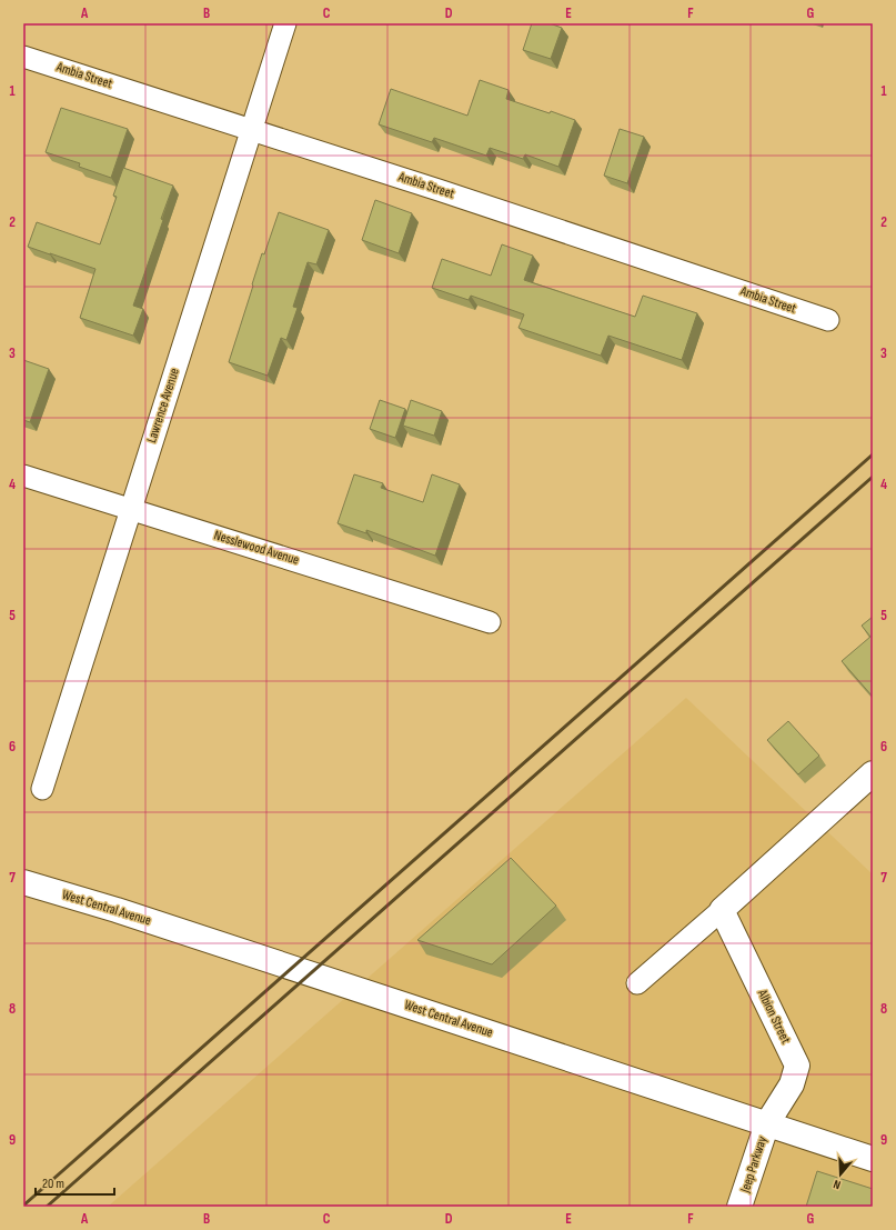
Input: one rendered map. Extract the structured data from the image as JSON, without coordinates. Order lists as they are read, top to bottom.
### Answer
{
  "streets": {
    "main road": ["West Central Avenue", "Albion Street", "Jeep Parkway"],
    "street": ["Ambia Street", "Lawrence Avenue", "Nesslewood Avenue"]
  },
  "crossings": [
    ["Ambia Street", "Lawrence Avenue"],
    ["Lawrence Avenue", "Nesslewood Avenue"],
    ["West Central Avenue", "Albion Street"],
    ["West Central Avenue", "Jeep Parkway"],
    ["Albion Street", "Jeep Parkway"]
  ],
  "scale_bar": "20 m",
  "north": "bottom",
  "grid": {
    "columns": [
      "A",
      "B",
      "C",
      "D",
      "E",
      "F",
      "G"
    ],
    "rows": [
      "1",
      "2",
      "3",
      "4",
      "5",
      "6",
      "7",
      "8",
      "9"
    ]
  }
}
